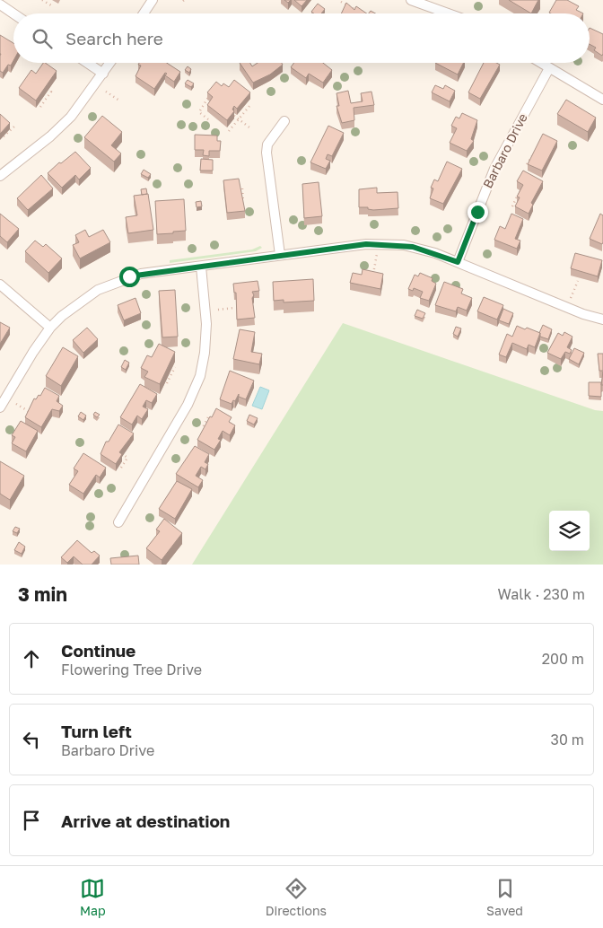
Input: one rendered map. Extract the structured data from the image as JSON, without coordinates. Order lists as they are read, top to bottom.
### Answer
{
  "streets": {
    "street": ["Barbaro Drive"]
  },
  "page": {
    "search": "Search here",
    "heading": ["3 min", "Walk · 230 m"],
    "list": [
      ["Continue", "Flowering Tree Drive", "200 m"],
      ["Turn left", "Barbaro Drive", "30 m"],
      "Arrive at destination"
    ],
    "nav": ["Map", "Directions", "Saved"]
  }
}
